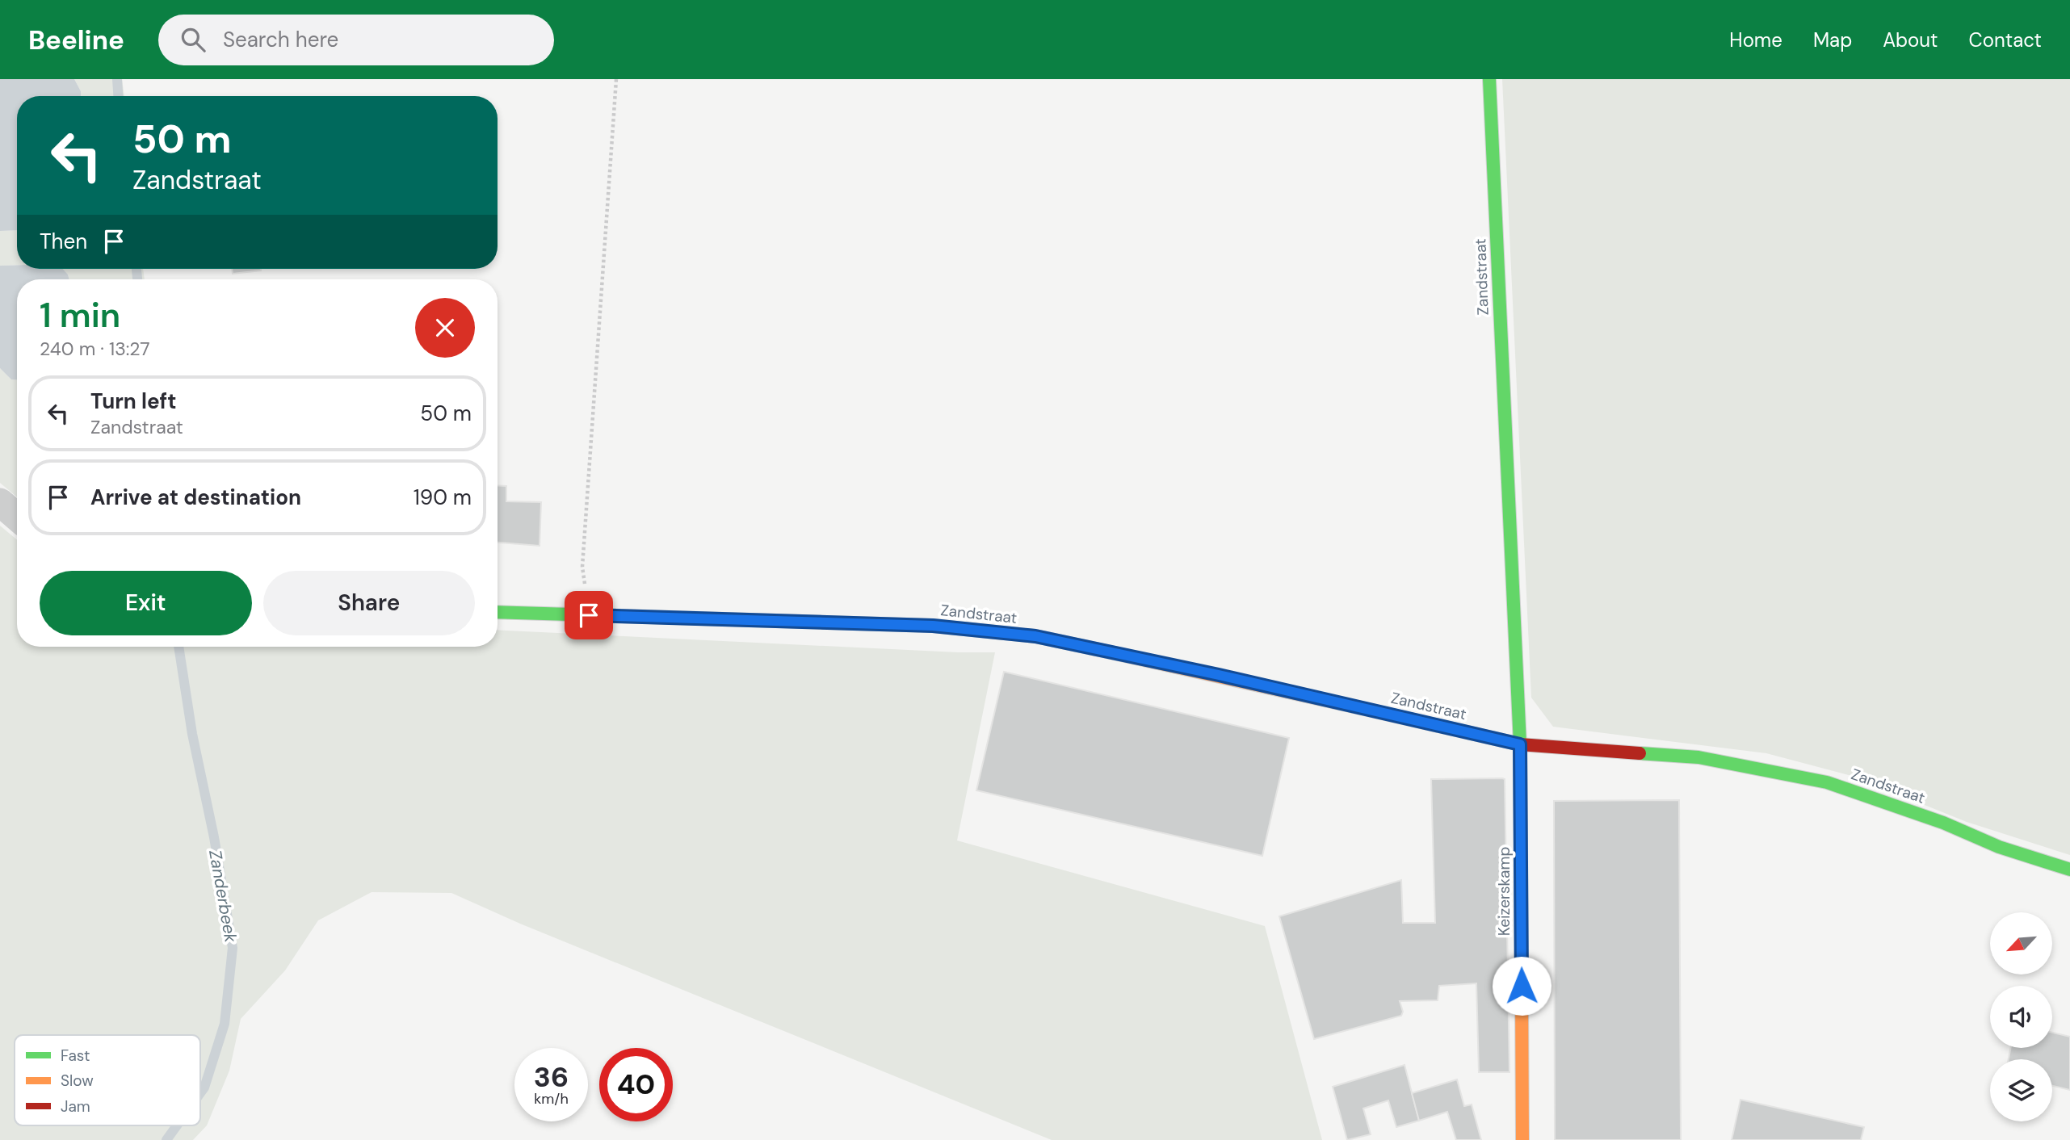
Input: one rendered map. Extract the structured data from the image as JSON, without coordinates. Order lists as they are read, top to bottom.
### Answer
{
  "streets": {
    "street": ["Zandstraat", "Keizerskamp"]
  },
  "crossings": [
    ["Zandstraat", "Keizerskamp"]
  ],
  "water": ["Zanderbeek"],
  "legend": ["Fast", "Slow", "Jam"],
  "north": "bottom left",
  "page": {
    "header": "Beeline",
    "search": "Search here",
    "nav": [
      "Home",
      "Map",
      "About",
      "Contact"
    ],
    "turn": ["50 m", "Zandstraat"],
    "then": "Then",
    "heading": ["1 min", "240 m · 13:27"],
    "list": [
      {
        "name": "Turn left",
        "note": "Zandstraat",
        "value": "50 m"
      },
      {
        "name": "Arrive at destination",
        "value": "190 m"
      }
    ],
    "buttons": ["Exit", "Share"],
    "speed": "36 km/h",
    "limit": "40"
  }
}
